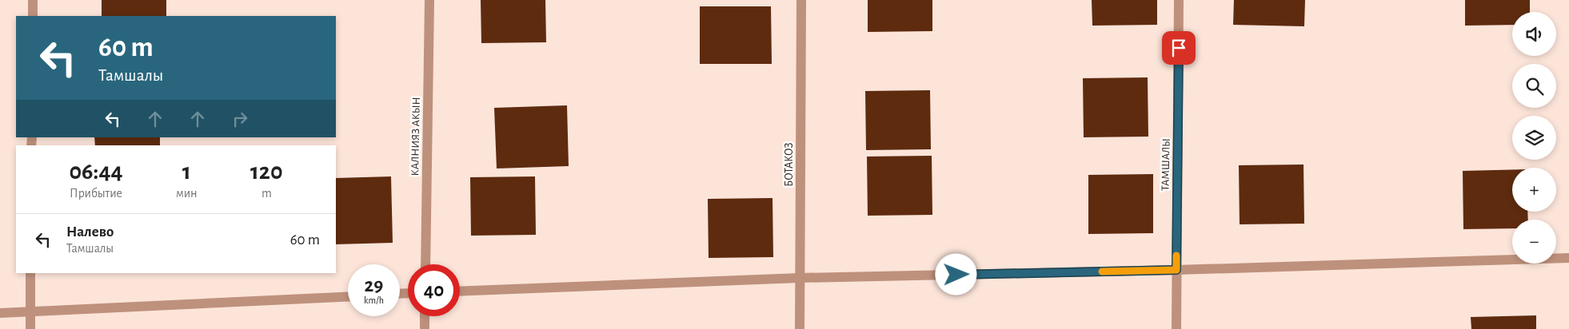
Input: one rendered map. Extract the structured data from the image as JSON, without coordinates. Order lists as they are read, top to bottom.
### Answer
{
  "streets": {
    "street": ["КАЛНИЯЗ АКЫН", "БОТАКОЗ", "ТАМШАЛЫ"]
  },
  "page": {
    "map_buttons": ["+", "−"],
    "turn": ["60 m", "Тамшалы"],
    "eta": [
      "06:44",
      "Прибытие",
      "1",
      "мин",
      "120",
      "m"
    ],
    "list": [
      {
        "name": "Налево",
        "note": "Тамшалы",
        "value": "60 m"
      }
    ],
    "speed": "29 km/h",
    "limit": "40"
  }
}
